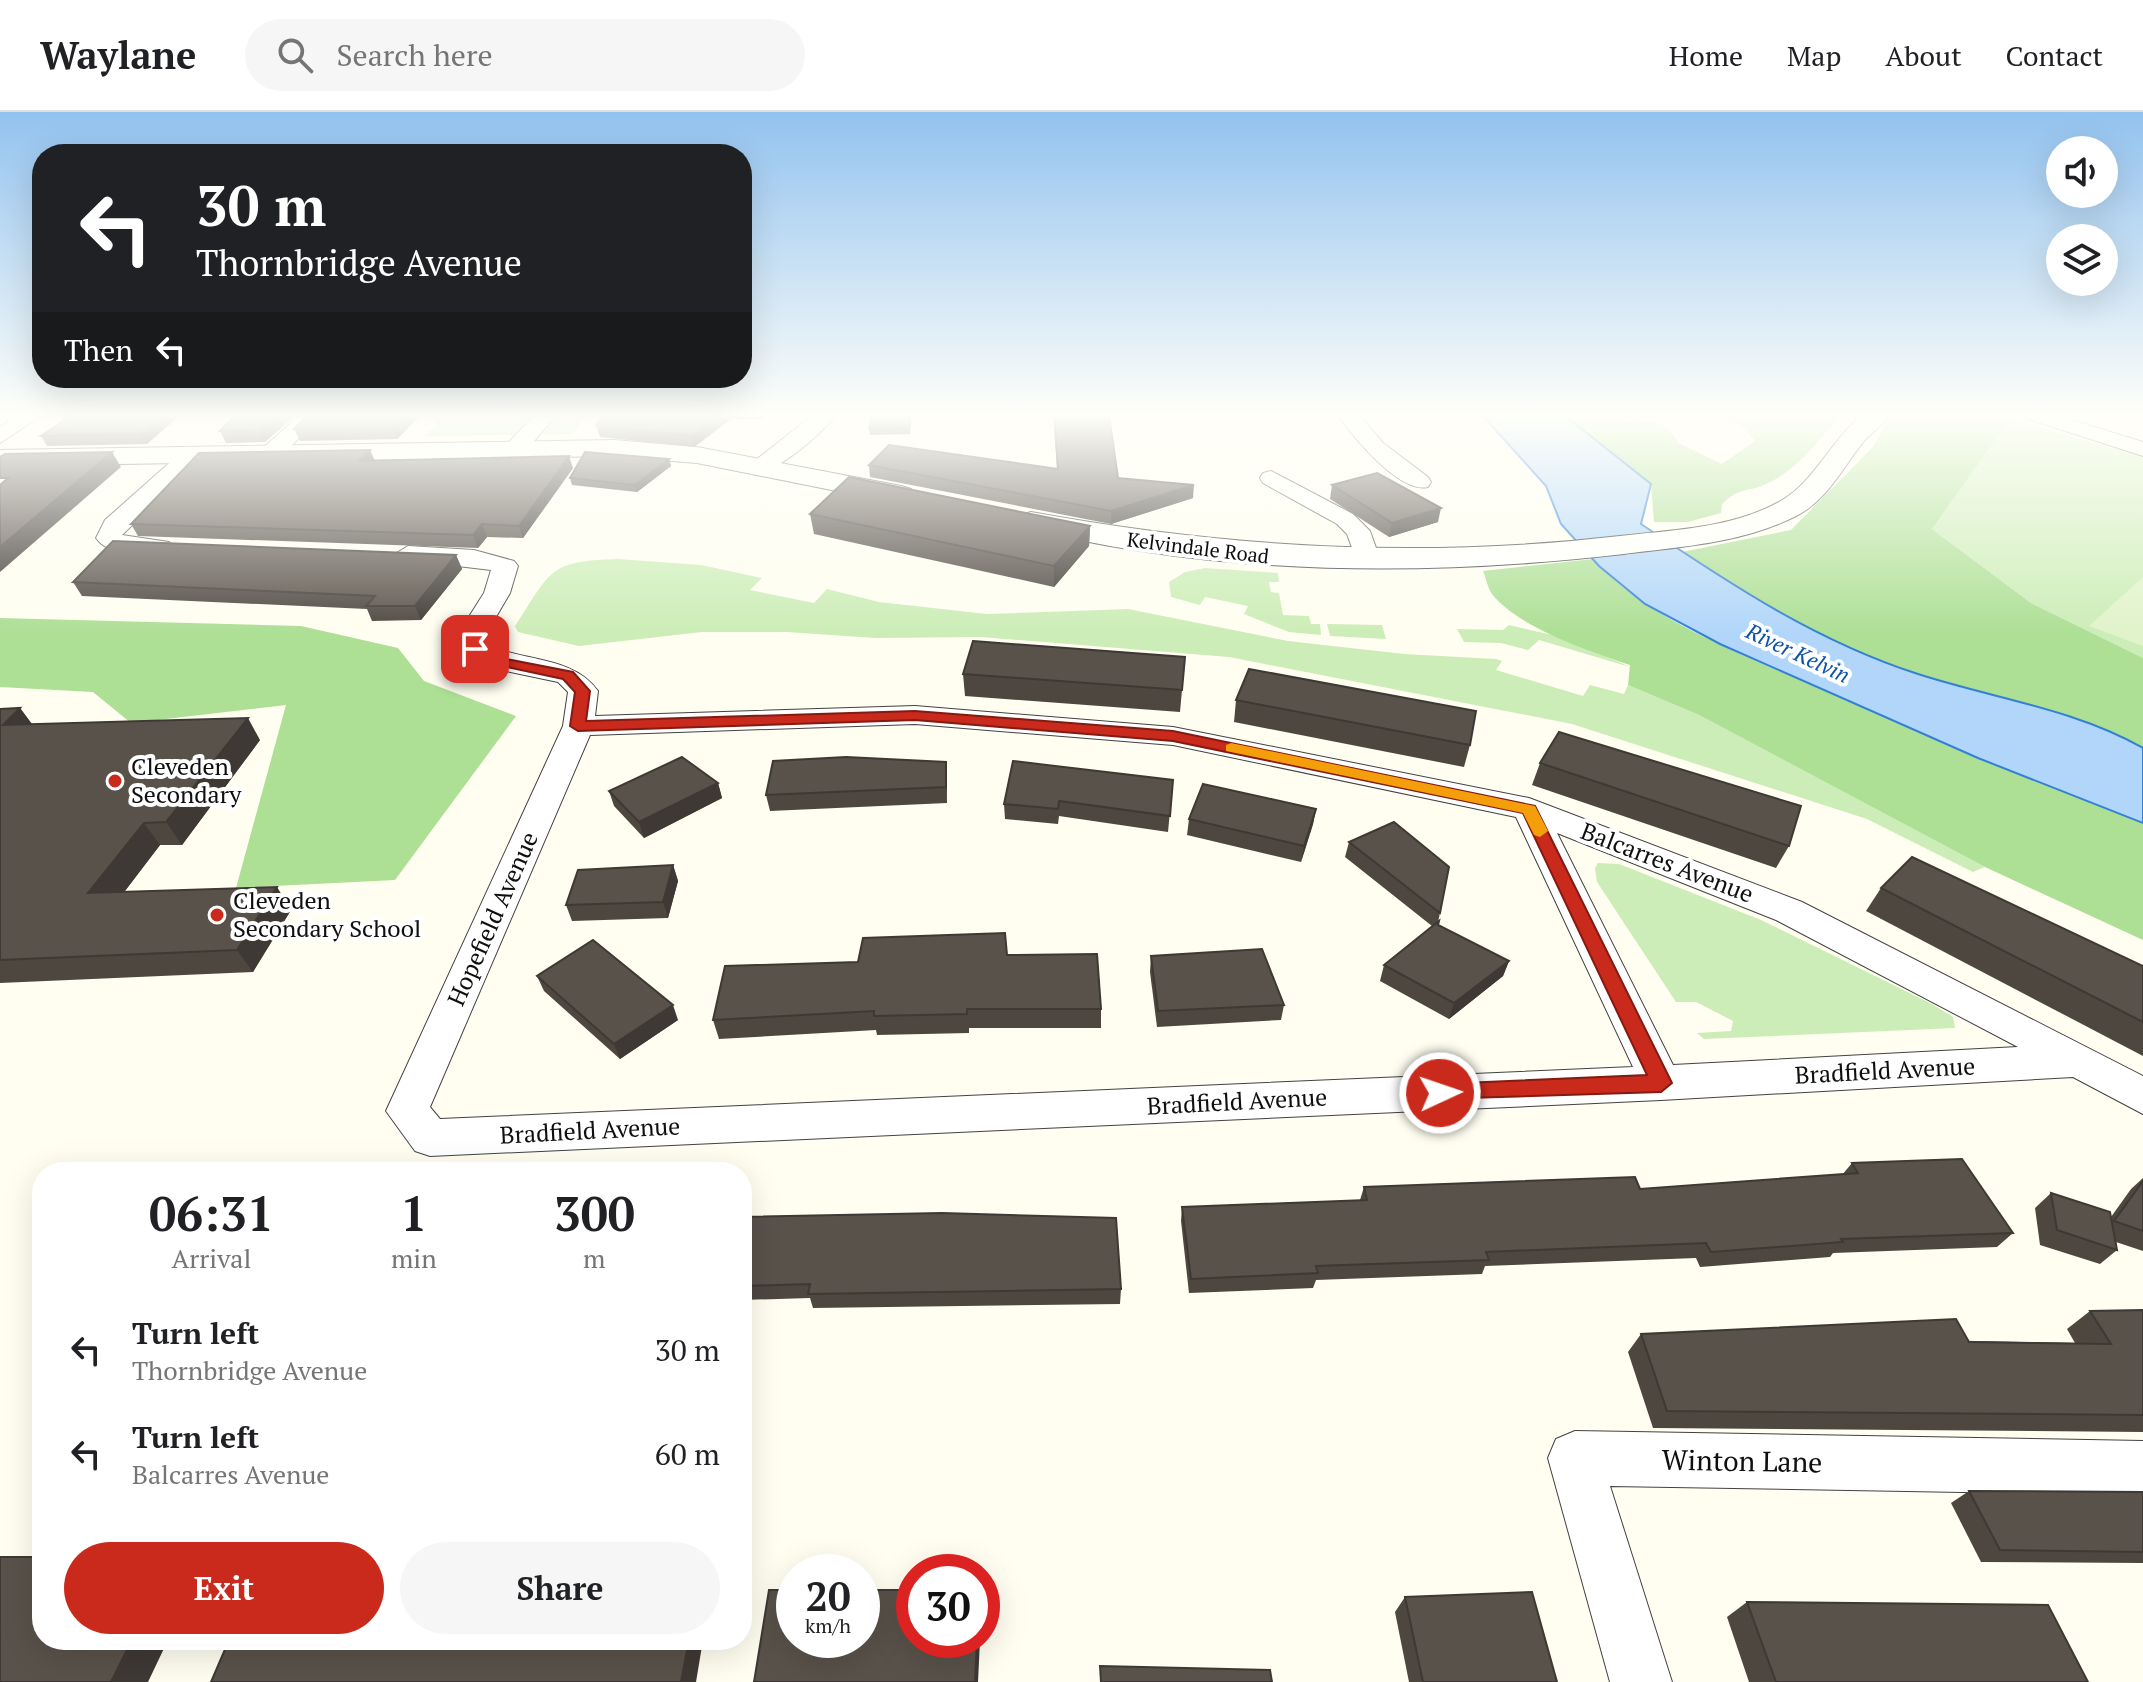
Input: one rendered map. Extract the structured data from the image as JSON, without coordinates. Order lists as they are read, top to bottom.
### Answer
{
  "streets": {
    "street": [
      "Kelvindale Road",
      "Balcarres Avenue",
      "Hopefield Avenue",
      "Bradfield Avenue",
      "Winton Lane"
    ]
  },
  "crossings": [
    ["Balcarres Avenue", "Hopefield Avenue"],
    ["Balcarres Avenue", "Bradfield Avenue"],
    ["Hopefield Avenue", "Bradfield Avenue"]
  ],
  "water": ["River Kelvin"],
  "places": ["Cleveden Secondary", "Cleveden Secondary School"],
  "page": {
    "header": "Waylane",
    "search": "Search here",
    "nav": [
      "Home",
      "Map",
      "About",
      "Contact"
    ],
    "turn": ["30 m", "Thornbridge Avenue"],
    "then": "Then",
    "eta": [
      "06:31",
      "Arrival",
      "1",
      "min",
      "300",
      "m"
    ],
    "list": [
      {
        "name": "Turn left",
        "note": "Thornbridge Avenue",
        "value": "30 m"
      },
      {
        "name": "Turn left",
        "note": "Balcarres Avenue",
        "value": "60 m"
      }
    ],
    "buttons": ["Exit", "Share"],
    "speed": "20 km/h",
    "limit": "30"
  }
}
